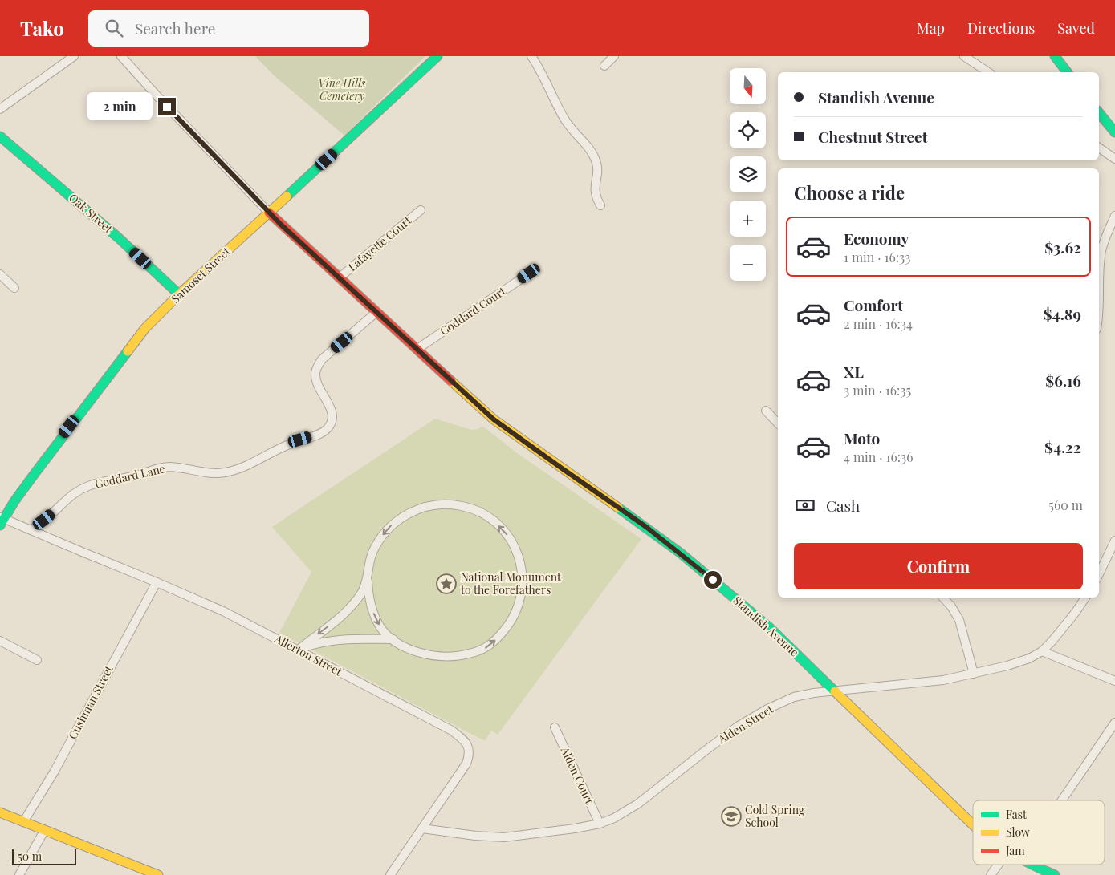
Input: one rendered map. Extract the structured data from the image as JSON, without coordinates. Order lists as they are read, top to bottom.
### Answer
{
  "streets": {
    "street": [
      "Oak Street",
      "Lafayette Court",
      "Samoset Street",
      "Goddard Court",
      "Goddard Lane",
      "Standish Avenue",
      "Allerton Street",
      "Cushman Street",
      "Alden Street",
      "Alden Court"
    ]
  },
  "crossings": [
    ["Oak Street", "Samoset Street"],
    ["Lafayette Court", "Standish Avenue"],
    ["Samoset Street", "Standish Avenue"],
    ["Samoset Street", "Allerton Street"],
    ["Goddard Court", "Standish Avenue"],
    ["Goddard Lane", "Standish Avenue"],
    ["Goddard Lane", "Allerton Street"],
    ["Standish Avenue", "Alden Street"],
    ["Allerton Street", "Cushman Street"],
    ["Allerton Street", "Alden Street"],
    ["Alden Street", "Alden Court"]
  ],
  "parks": ["Vine Hills Cemetery"],
  "places": {
    "place": ["National Monument to the Forefathers"],
    "school or university": ["Cold Spring School"]
  },
  "legend": ["Fast", "Slow", "Jam"],
  "scale_bar": "50 m",
  "north": "bottom",
  "page": {
    "header": "Tako",
    "search": "Search here",
    "nav": ["Map", "Directions", "Saved"],
    "map_buttons": ["+", "−"],
    "banner": ["Standish Avenue", "Chestnut Street"],
    "bubble": "2 min",
    "heading": "Choose a ride",
    "list": [
      {
        "name": "Economy",
        "note": "1 min · 16:33",
        "value": "$3.62"
      },
      {
        "name": "Comfort",
        "note": "2 min · 16:34",
        "value": "$4.89"
      },
      {
        "name": "XL",
        "note": "3 min · 16:35",
        "value": "$6.16"
      },
      {
        "name": "Moto",
        "note": "4 min · 16:36",
        "value": "$4.22"
      }
    ],
    "pay": ["Cash", "560 m"],
    "buttons": "Confirm",
    "scale": "50 m"
  }
}
